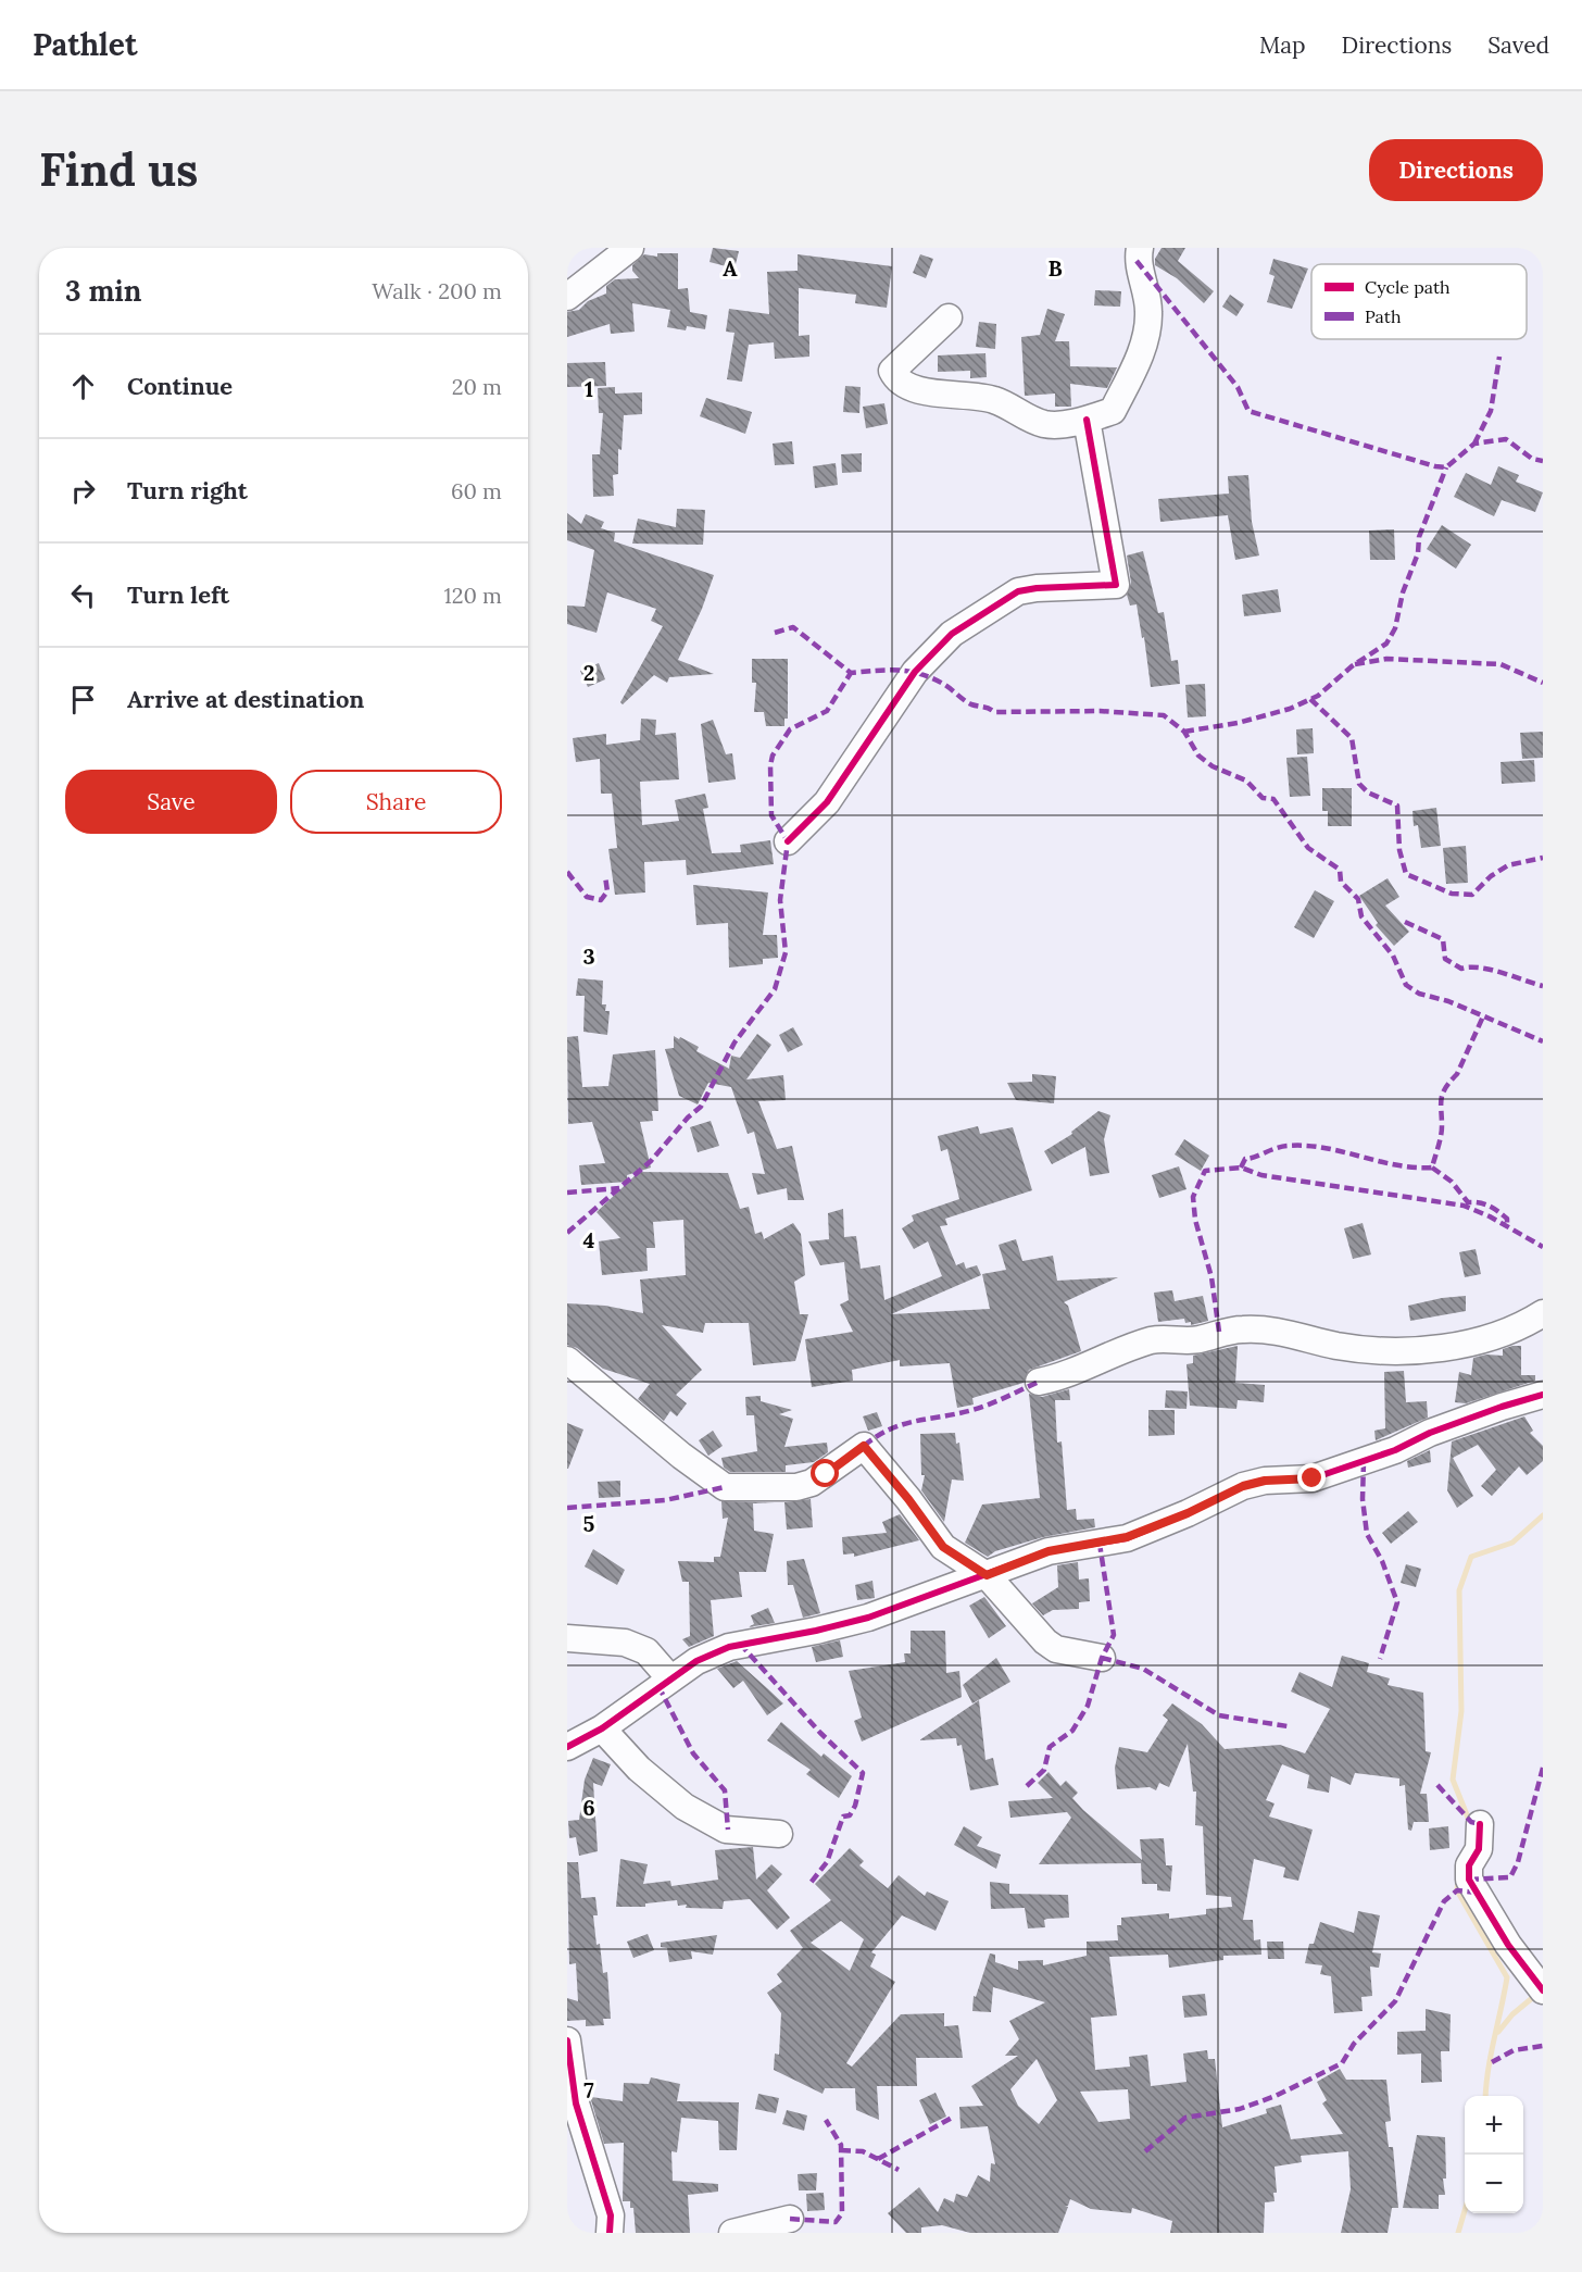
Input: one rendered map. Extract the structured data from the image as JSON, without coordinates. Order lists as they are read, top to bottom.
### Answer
{
  "legend": ["Cycle path", "Path"],
  "page": {
    "header": "Pathlet",
    "nav": ["Map", "Directions", "Saved"],
    "buttons": [
      "Directions",
      ["Save", "Share"]
    ],
    "title": "Find us",
    "heading": ["3 min", "Walk · 200 m"],
    "list": [
      ["Continue", "20 m"],
      ["Turn right", "60 m"],
      ["Turn left", "120 m"],
      "Arrive at destination"
    ],
    "map_buttons": ["+", "−"]
  },
  "grid": {
    "columns": ["A", "B"],
    "rows": [
      "1",
      "2",
      "3",
      "4",
      "5",
      "6",
      "7"
    ]
  }
}
